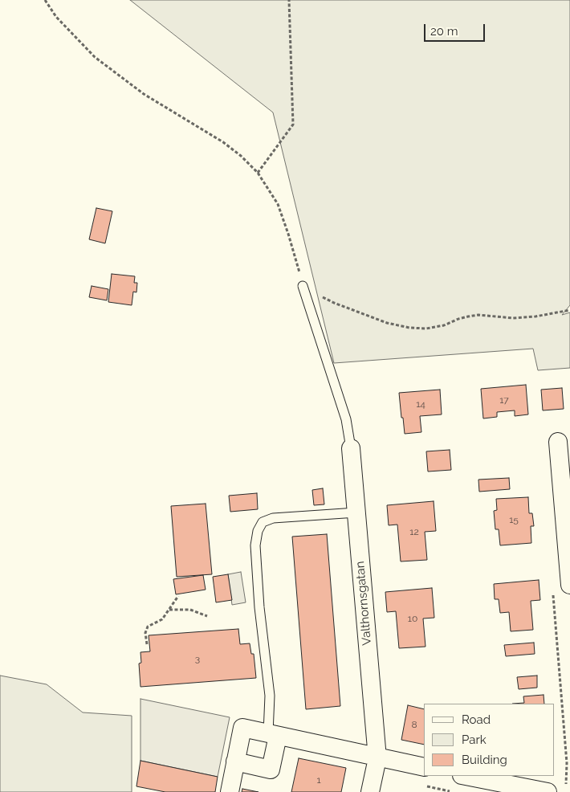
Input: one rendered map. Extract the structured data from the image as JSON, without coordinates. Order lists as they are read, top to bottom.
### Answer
{
  "streets": {
    "street": ["Valthornsgatan"]
  },
  "house_numbers": [
    "17",
    "14",
    "15",
    "12",
    "10",
    "3",
    "8",
    "1"
  ],
  "legend": ["Road", "Park", "Building"],
  "scale_bar": "20 m"
}
